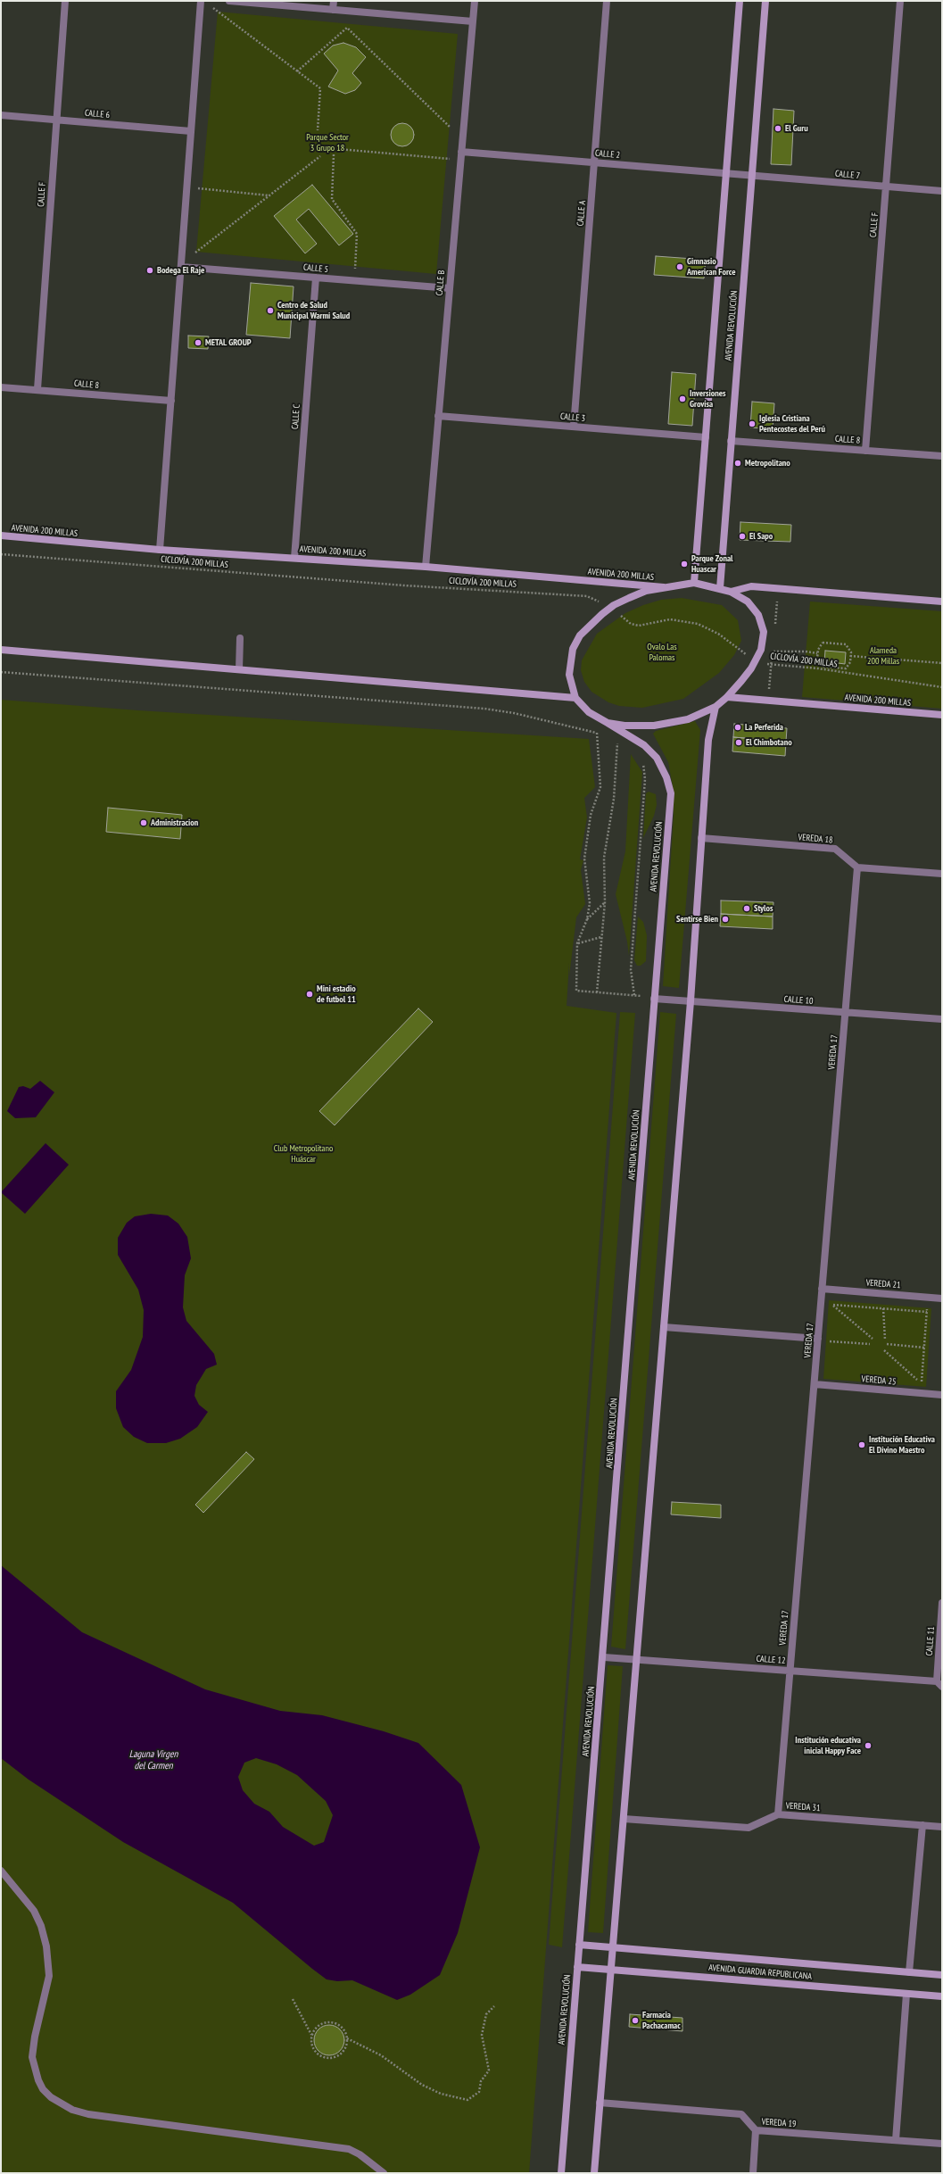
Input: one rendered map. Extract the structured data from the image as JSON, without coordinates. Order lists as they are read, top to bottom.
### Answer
{
  "streets": {
    "street": [
      "CALLE 6",
      "CALLE 2",
      "CALLE 7",
      "CALLE F",
      "CALLE A",
      "CALLE 5",
      "CALLE B",
      "AVENIDA REVOLUCIÓN",
      "CALLE 8",
      "CALLE C",
      "CALLE 3",
      "AVENIDA 200 MILLAS",
      "VEREDA 18",
      "CALLE 10",
      "VEREDA 17",
      "VEREDA 21",
      "VEREDA 25",
      "CALLE 11",
      "CALLE 12",
      "VEREDA 31",
      "AVENIDA GUARDIA REPUBLICANA",
      "VEREDA 19"
    ],
    "path": ["CICLOVÍA 200 MILLAS"]
  },
  "crossings": [
    ["CALLE 6", "CALLE F"],
    ["CALLE 2", "CALLE 7"],
    ["CALLE 2", "CALLE A"],
    ["CALLE 2", "CALLE B"],
    ["CALLE 2", "AVENIDA REVOLUCIÓN"],
    ["CALLE 7", "CALLE F"],
    ["CALLE 7", "AVENIDA REVOLUCIÓN"],
    ["CALLE F", "CALLE 8"],
    ["CALLE A", "CALLE 3"],
    ["CALLE 5", "CALLE B"],
    ["CALLE 5", "CALLE C"],
    ["CALLE B", "CALLE 3"],
    ["CALLE B", "AVENIDA 200 MILLAS"],
    ["AVENIDA REVOLUCIÓN", "CALLE 8"],
    ["AVENIDA REVOLUCIÓN", "CALLE 3"],
    ["AVENIDA REVOLUCIÓN", "CALLE 10"],
    ["AVENIDA REVOLUCIÓN", "CALLE 12"],
    ["AVENIDA REVOLUCIÓN", "AVENIDA GUARDIA REPUBLICANA"],
    ["CALLE C", "AVENIDA 200 MILLAS"],
    ["VEREDA 18", "VEREDA 17"],
    ["CALLE 10", "VEREDA 17"],
    ["VEREDA 17", "VEREDA 21"],
    ["VEREDA 17", "VEREDA 25"],
    ["VEREDA 17", "CALLE 12"],
    ["VEREDA 17", "VEREDA 31"],
    ["CALLE 11", "CALLE 12"]
  ],
  "water": ["Laguna Virgen del Carmen"],
  "parks": [
    "Parque Sector 3 Grupo 18",
    "Ovalo Las Palomas",
    "Alameda 200 Millas",
    "Club Metropolitano Huáscar"
  ],
  "places": [
    "El Guru",
    "Gimnasio American Force",
    "Bodega El Raje",
    "Centro de Salud Municipal Warmi Salud",
    "METAL GROUP",
    "Inversiones Grovisa",
    "Iglesia Cristiana Pentecostes del Perú",
    "Metropolitano",
    "El Sapo",
    "Parque Zonal Huascar",
    "La Perferida",
    "El Chimbotano",
    "Administracion",
    "Stylos",
    "Sentirse Bien",
    "Mini estadio de futbol 11",
    "Institución Educativa El Divino Maestro",
    "Institución educativa inicial Happy Face",
    "Farmacia Pachacamac"
  ]
}
